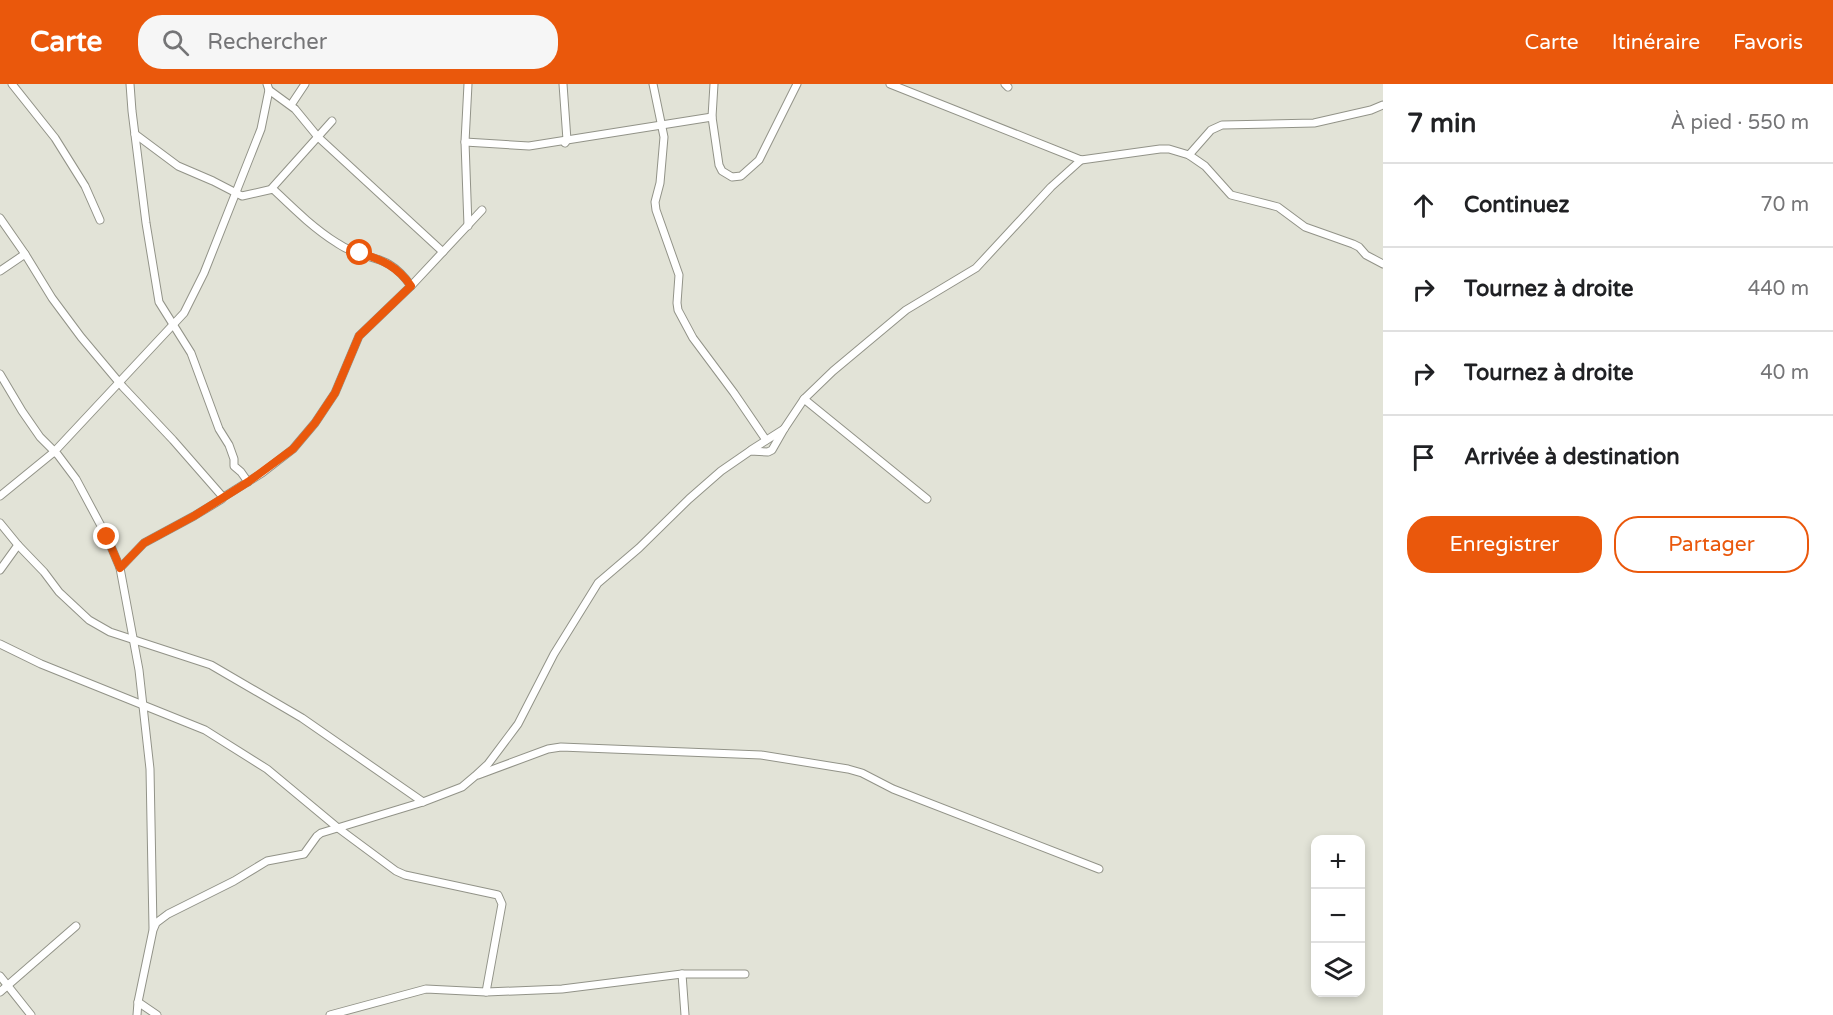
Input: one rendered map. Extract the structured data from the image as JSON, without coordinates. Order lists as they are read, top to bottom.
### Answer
{
  "page": {
    "header": "Carte",
    "search": "Rechercher",
    "nav": ["Carte", "Itinéraire", "Favoris"],
    "heading": ["7 min", "À pied · 550 m"],
    "list": [
      ["Continuez", "70 m"],
      ["Tournez à droite", "440 m"],
      ["Tournez à droite", "40 m"],
      "Arrivée à destination"
    ],
    "buttons": ["Enregistrer", "Partager"],
    "map_buttons": ["+", "−"]
  }
}
